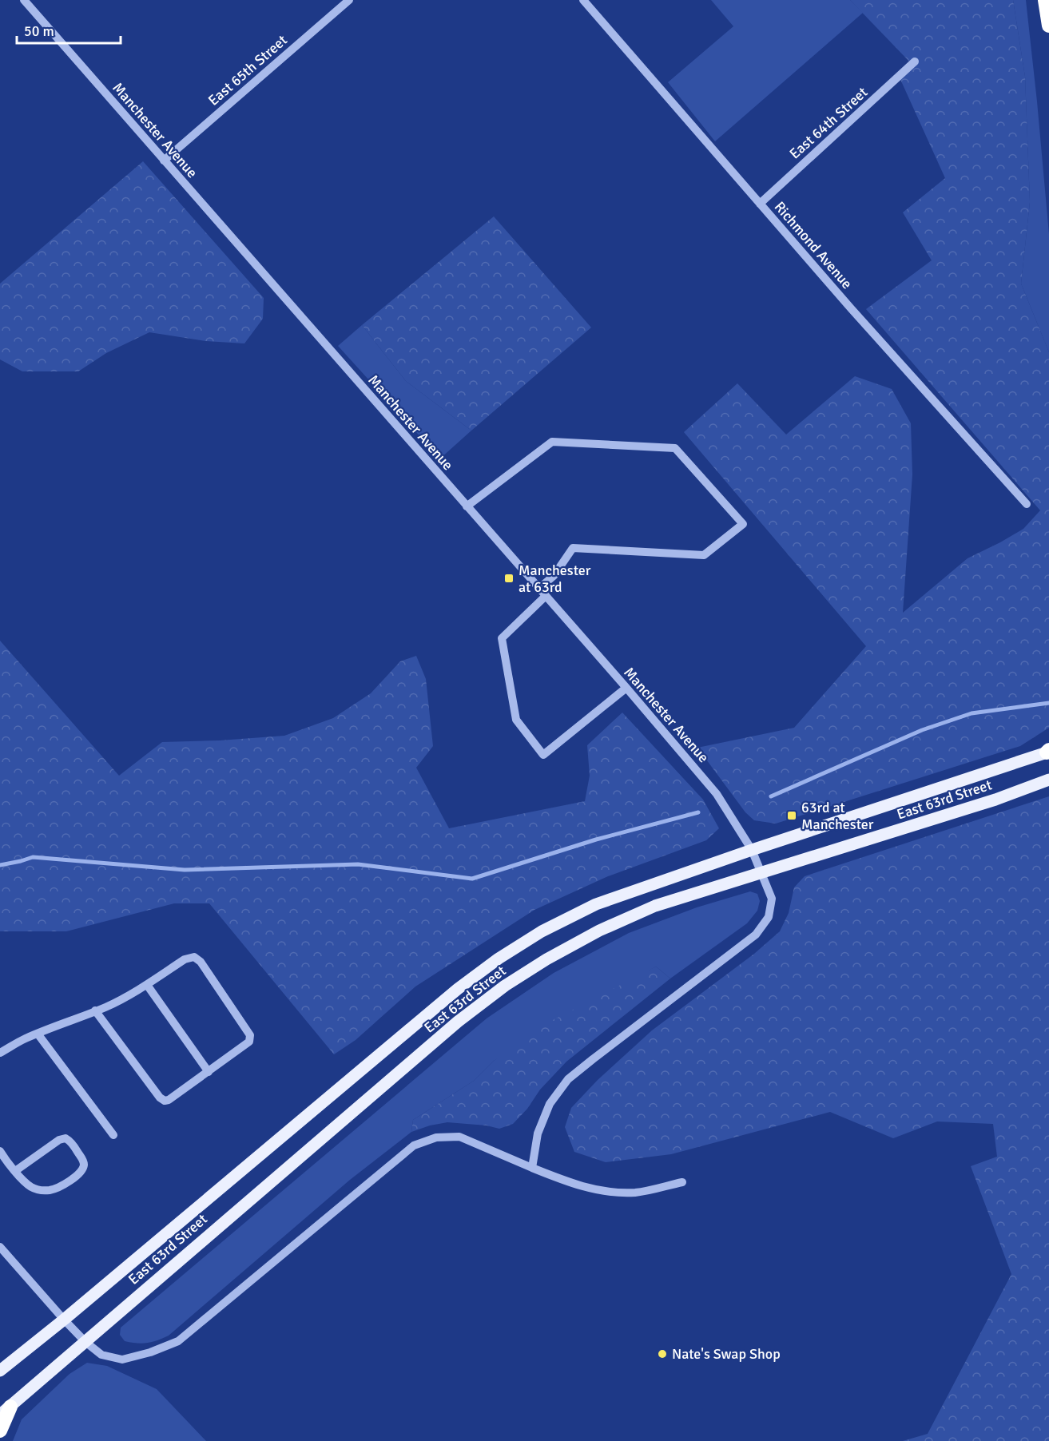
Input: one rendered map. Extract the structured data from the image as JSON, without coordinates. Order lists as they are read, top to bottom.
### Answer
{
  "streets": {
    "main road": ["East 63rd Street"],
    "street": [
      "East 65th Street",
      "East 64th Street",
      "Manchester Avenue",
      "Richmond Avenue"
    ]
  },
  "crossings": [
    ["East 65th Street", "Manchester Avenue"],
    ["East 64th Street", "Richmond Avenue"],
    ["Manchester Avenue", "East 63rd Street"]
  ],
  "places": {
    "transit": ["Manchester at 63rd", "63rd at Manchester"],
    "other": ["Nate's Swap Shop"]
  },
  "scale_bar": "50 m"
}
